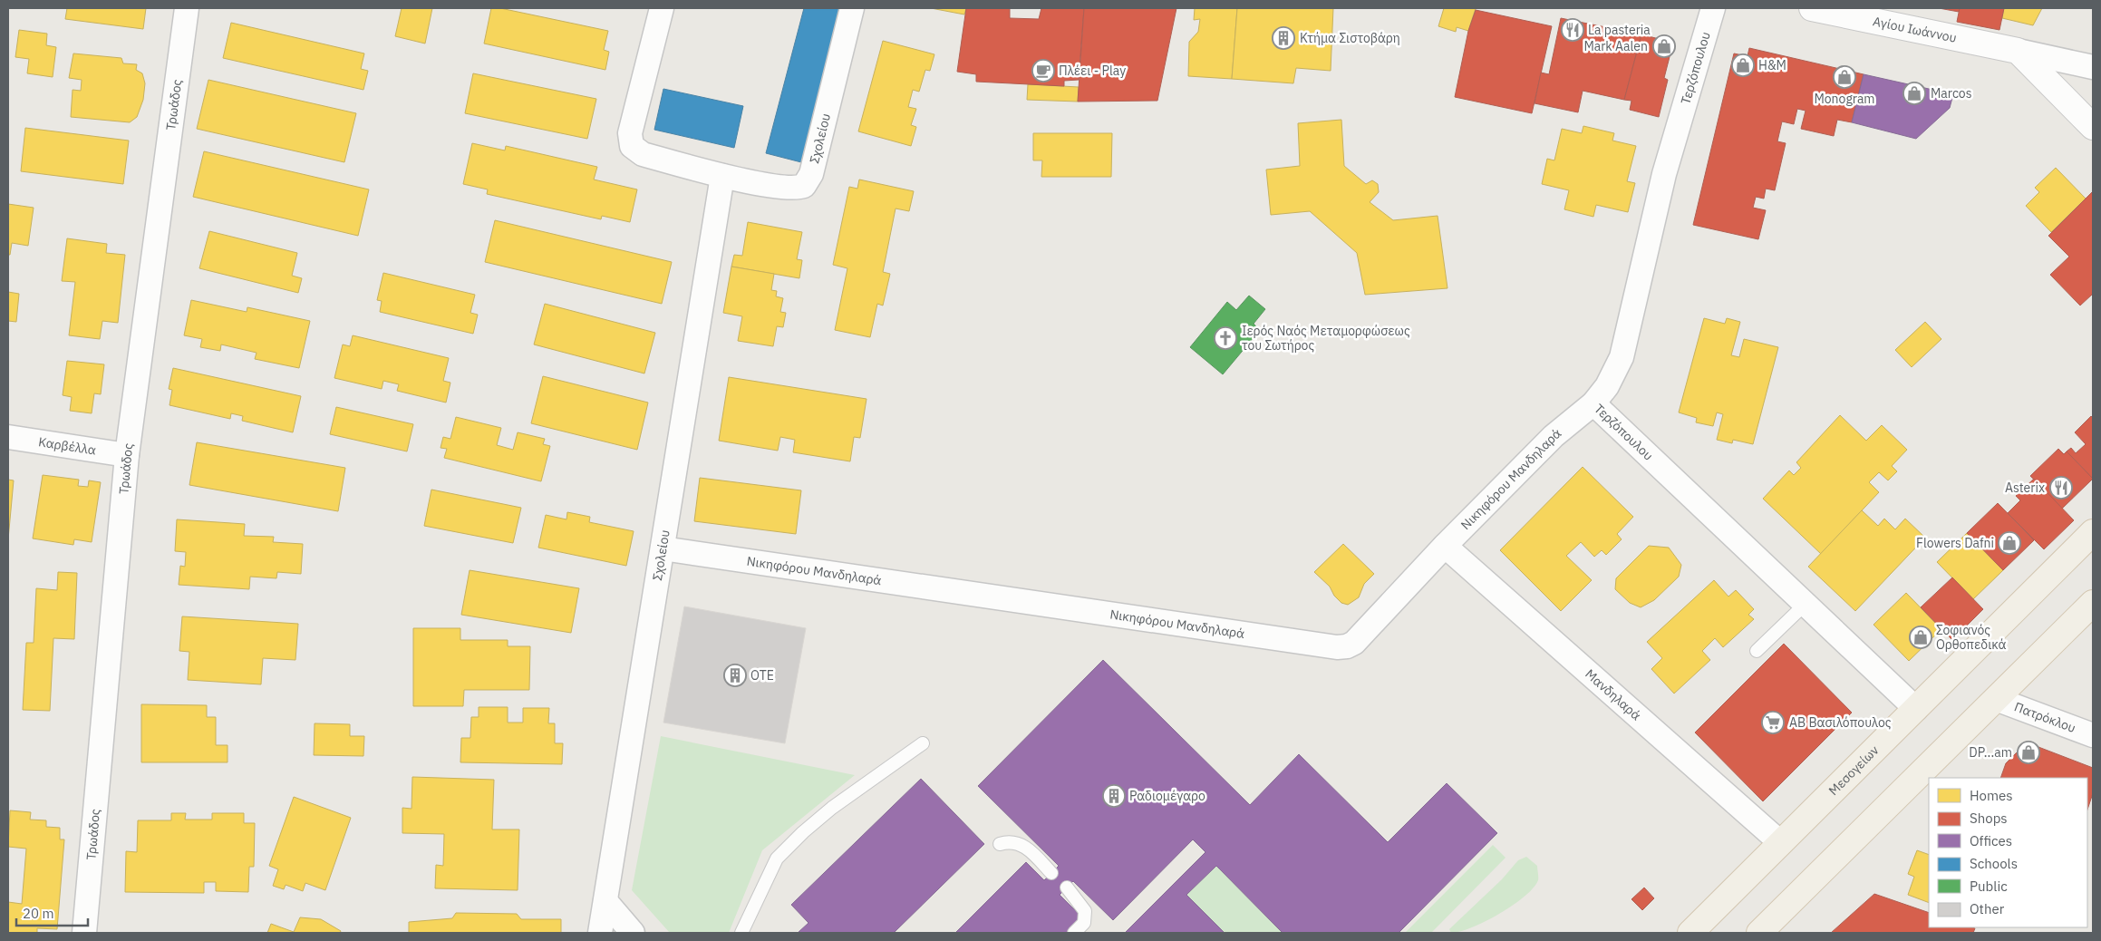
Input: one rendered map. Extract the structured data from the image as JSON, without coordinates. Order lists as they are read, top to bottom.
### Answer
{
  "streets": {
    "main road": ["Μεσογείων"],
    "street": [
      "Αγίου Ιωάννου",
      "Τερζόπουλου",
      "Τρωάδος",
      "Σχολείου",
      "Καρβέλλα",
      "Νικηφόρου Μανδηλαρά",
      "Μανδηλαρά",
      "Πατρόκλου"
    ]
  },
  "crossings": [
    ["Τερζόπουλου", "Νικηφόρου Μανδηλαρά"],
    ["Τερζόπουλου", "Μεσογείων"],
    ["Τρωάδος", "Καρβέλλα"],
    ["Σχολείου", "Νικηφόρου Μανδηλαρά"],
    ["Νικηφόρου Μανδηλαρά", "Μανδηλαρά"],
    ["Μανδηλαρά", "Μεσογείων"]
  ],
  "places": {
    "restaurant": ["La pasteria", "Asterix"],
    "building": ["Κτήμα Σιστοβάρη", "ΟΤΕ", "Ραδιομέγαρο"],
    "shop": [
      "Mark Aalen",
      "H&M",
      "Monogram",
      "Marcos",
      "Flowers Dafni",
      "Σοφιανός Ορθοπεδικά",
      "DP...am"
    ],
    "cafe": ["Πλέει - Play"],
    "church": ["Ιερός Ναός Μεταμορφώσεως του Σωτήρος"],
    "supermarket": ["ΑΒ Βασιλόπουλος"]
  },
  "legend": [
    "Homes",
    "Shops",
    "Offices",
    "Schools",
    "Public",
    "Other"
  ],
  "scale_bar": "20 m"
}
